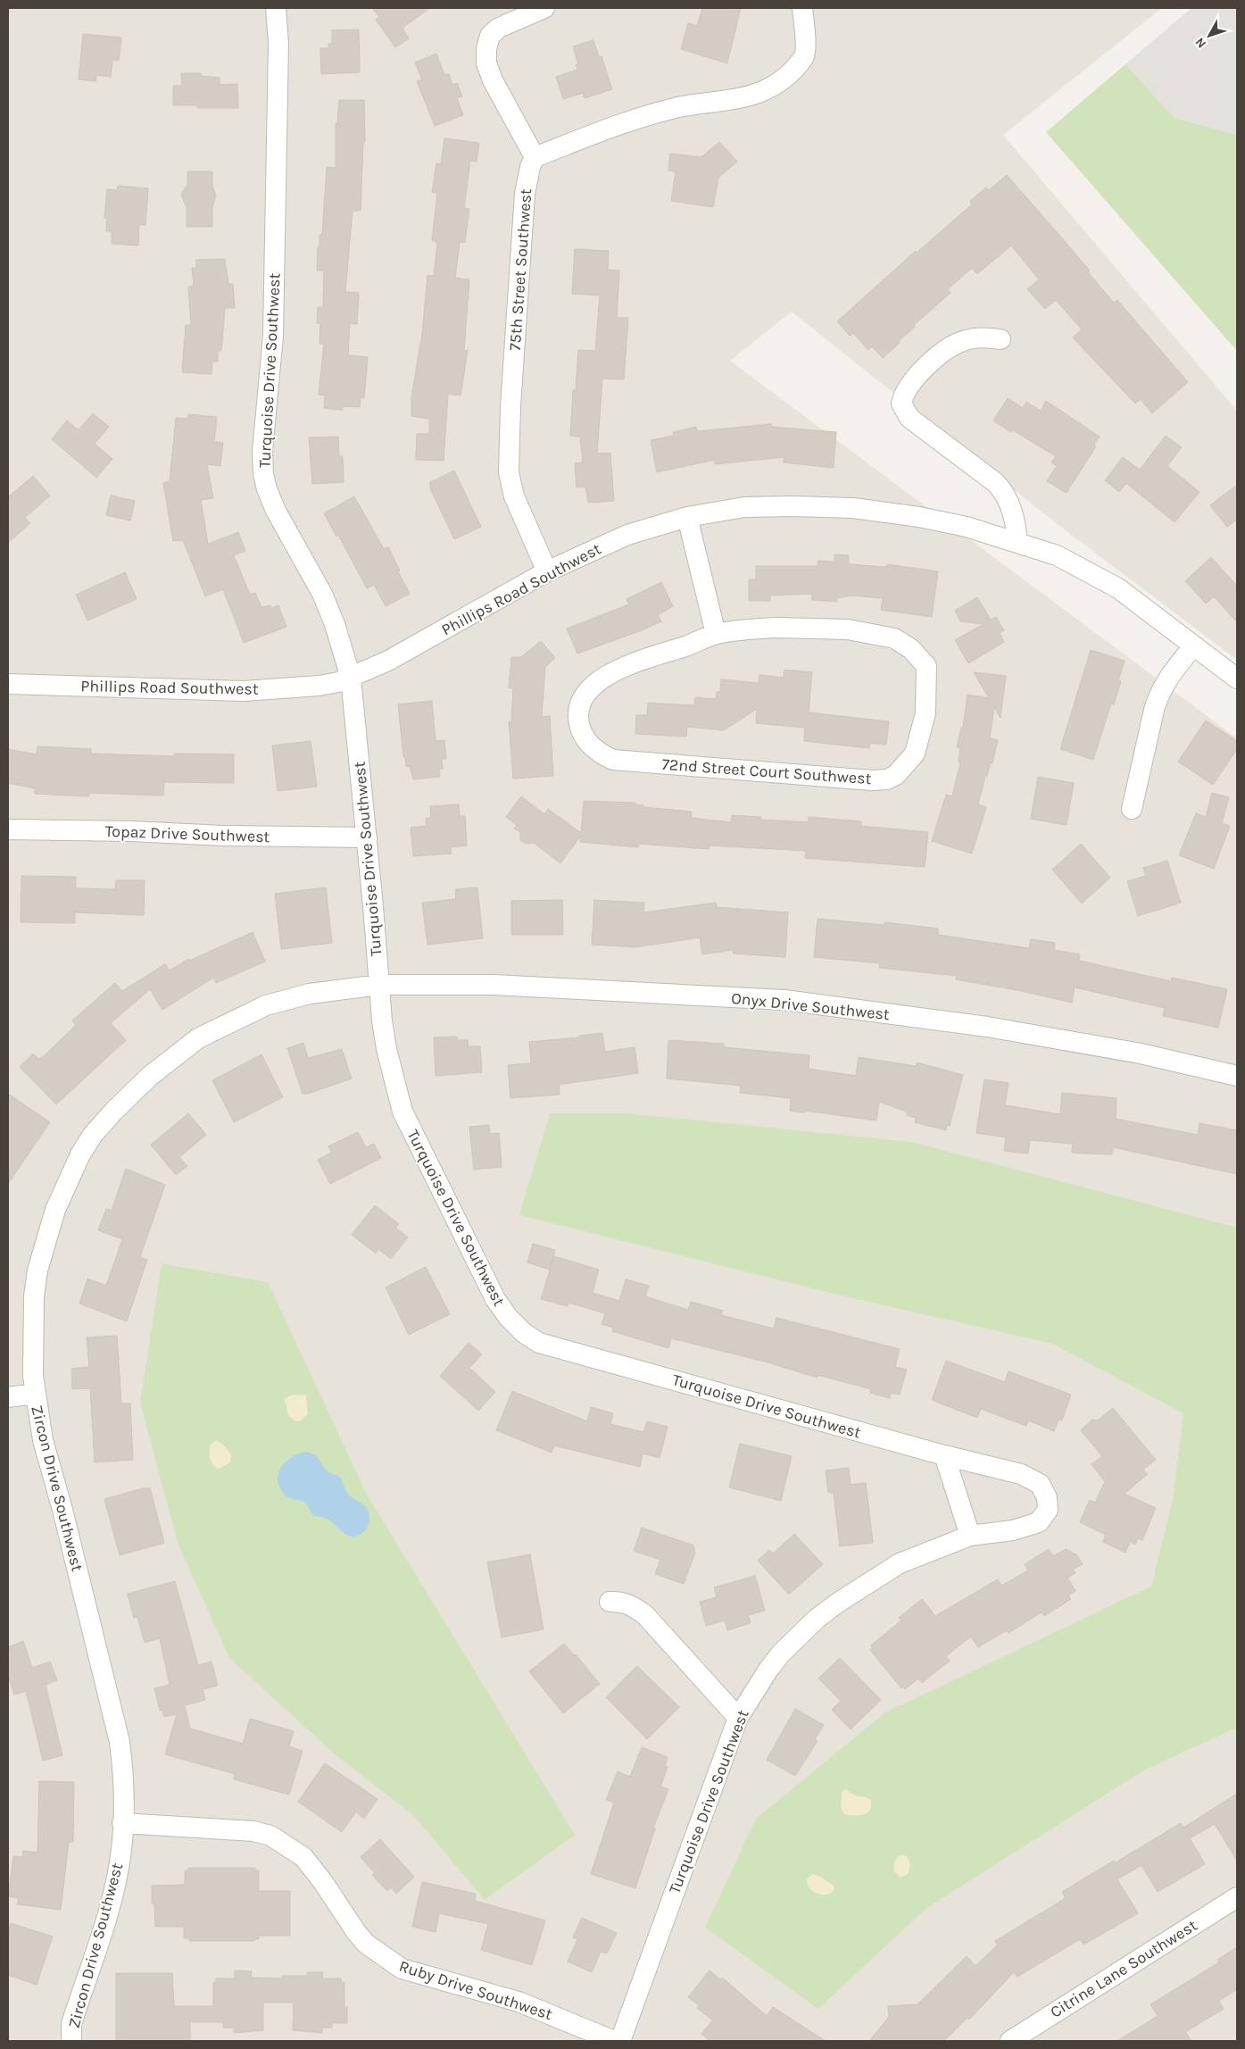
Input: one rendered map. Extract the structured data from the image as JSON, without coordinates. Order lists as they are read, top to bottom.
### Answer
{
  "streets": {
    "street": [
      "75th Street Southwest",
      "Turquoise Drive Southwest",
      "Phillips Road Southwest",
      "72nd Street Court Southwest",
      "Topaz Drive Southwest",
      "Onyx Drive Southwest",
      "Zircon Drive Southwest",
      "Citrine Lane Southwest",
      "Ruby Drive Southwest"
    ]
  },
  "crossings": [
    ["75th Street Southwest", "Phillips Road Southwest"],
    ["Turquoise Drive Southwest", "Phillips Road Southwest"],
    ["Turquoise Drive Southwest", "Topaz Drive Southwest"],
    ["Turquoise Drive Southwest", "Onyx Drive Southwest"],
    ["Turquoise Drive Southwest", "Zircon Drive Southwest"],
    ["Onyx Drive Southwest", "Zircon Drive Southwest"],
    ["Zircon Drive Southwest", "Ruby Drive Southwest"]
  ],
  "north": "bottom left"
}
